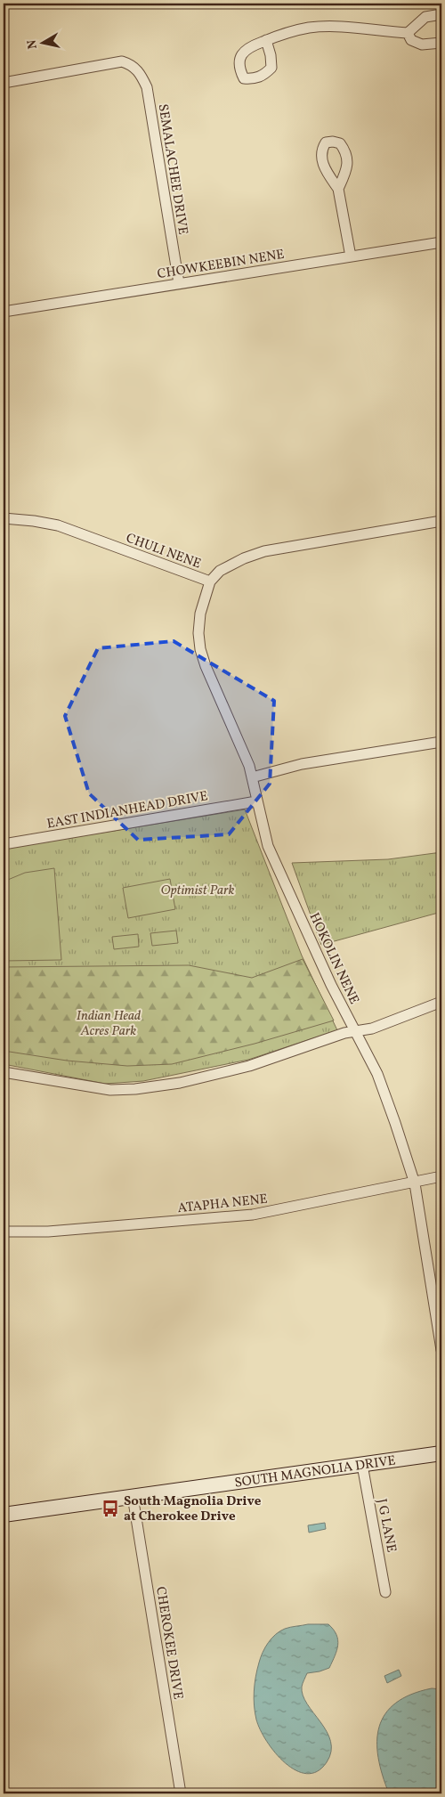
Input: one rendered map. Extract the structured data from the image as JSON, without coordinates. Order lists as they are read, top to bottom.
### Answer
{
  "streets": {
    "main road": ["SOUTH MAGNOLIA DRIVE"],
    "street": [
      "SEMALACHEE DRIVE",
      "CHOWKEEBIN NENE",
      "CHULI NENE",
      "EAST INDIANHEAD DRIVE",
      "HOKOLIN NENE",
      "ATAPHA NENE",
      "J G LANE",
      "CHEROKEE DRIVE"
    ]
  },
  "crossings": [
    ["SEMALACHEE DRIVE", "CHOWKEEBIN NENE"],
    ["CHULI NENE", "HOKOLIN NENE"],
    ["EAST INDIANHEAD DRIVE", "HOKOLIN NENE"],
    ["HOKOLIN NENE", "ATAPHA NENE"],
    ["SOUTH MAGNOLIA DRIVE", "J G LANE"],
    ["SOUTH MAGNOLIA DRIVE", "CHEROKEE DRIVE"]
  ],
  "parks": ["Optimist Park", "Indian Head Acres Park"],
  "places": {
    "bus stop": ["South Magnolia Drive at Cherokee Drive"]
  },
  "north": "left"
}
